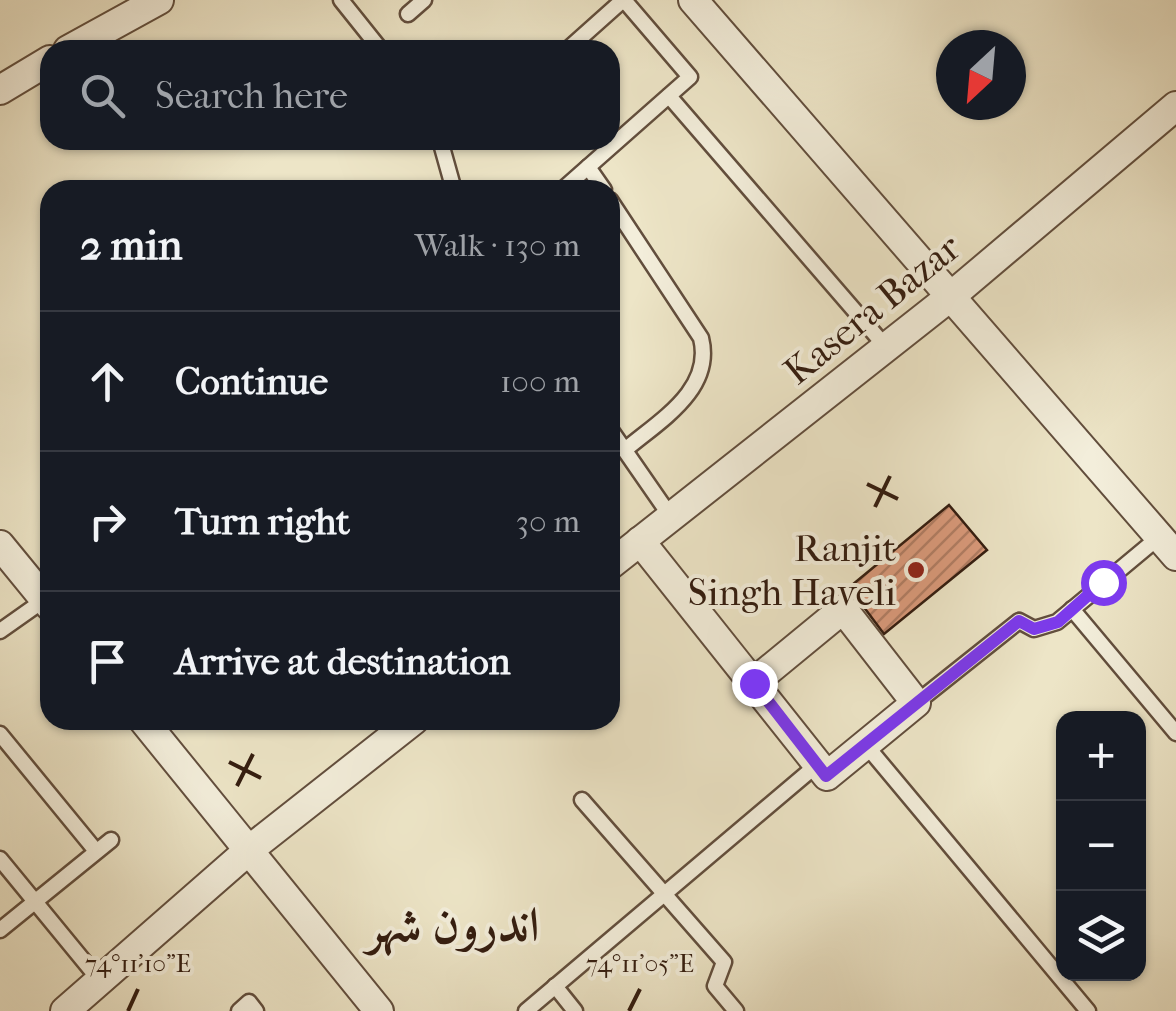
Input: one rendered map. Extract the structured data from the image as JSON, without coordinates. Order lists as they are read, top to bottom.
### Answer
{
  "streets": {
    "street": ["Kasera Bazar"]
  },
  "districts": ["اندرون شہر"],
  "places": ["Ranjit Singh Haveli"],
  "north": "bottom left",
  "page": {
    "search": "Search here",
    "heading": ["2 min", "Walk · 130 m"],
    "list": [
      ["Continue", "100 m"],
      ["Turn right", "30 m"],
      "Arrive at destination"
    ],
    "map_buttons": ["+", "−"]
  },
  "coordinates": ["74°11'10\"E", "74°11'05\"E"]
}
